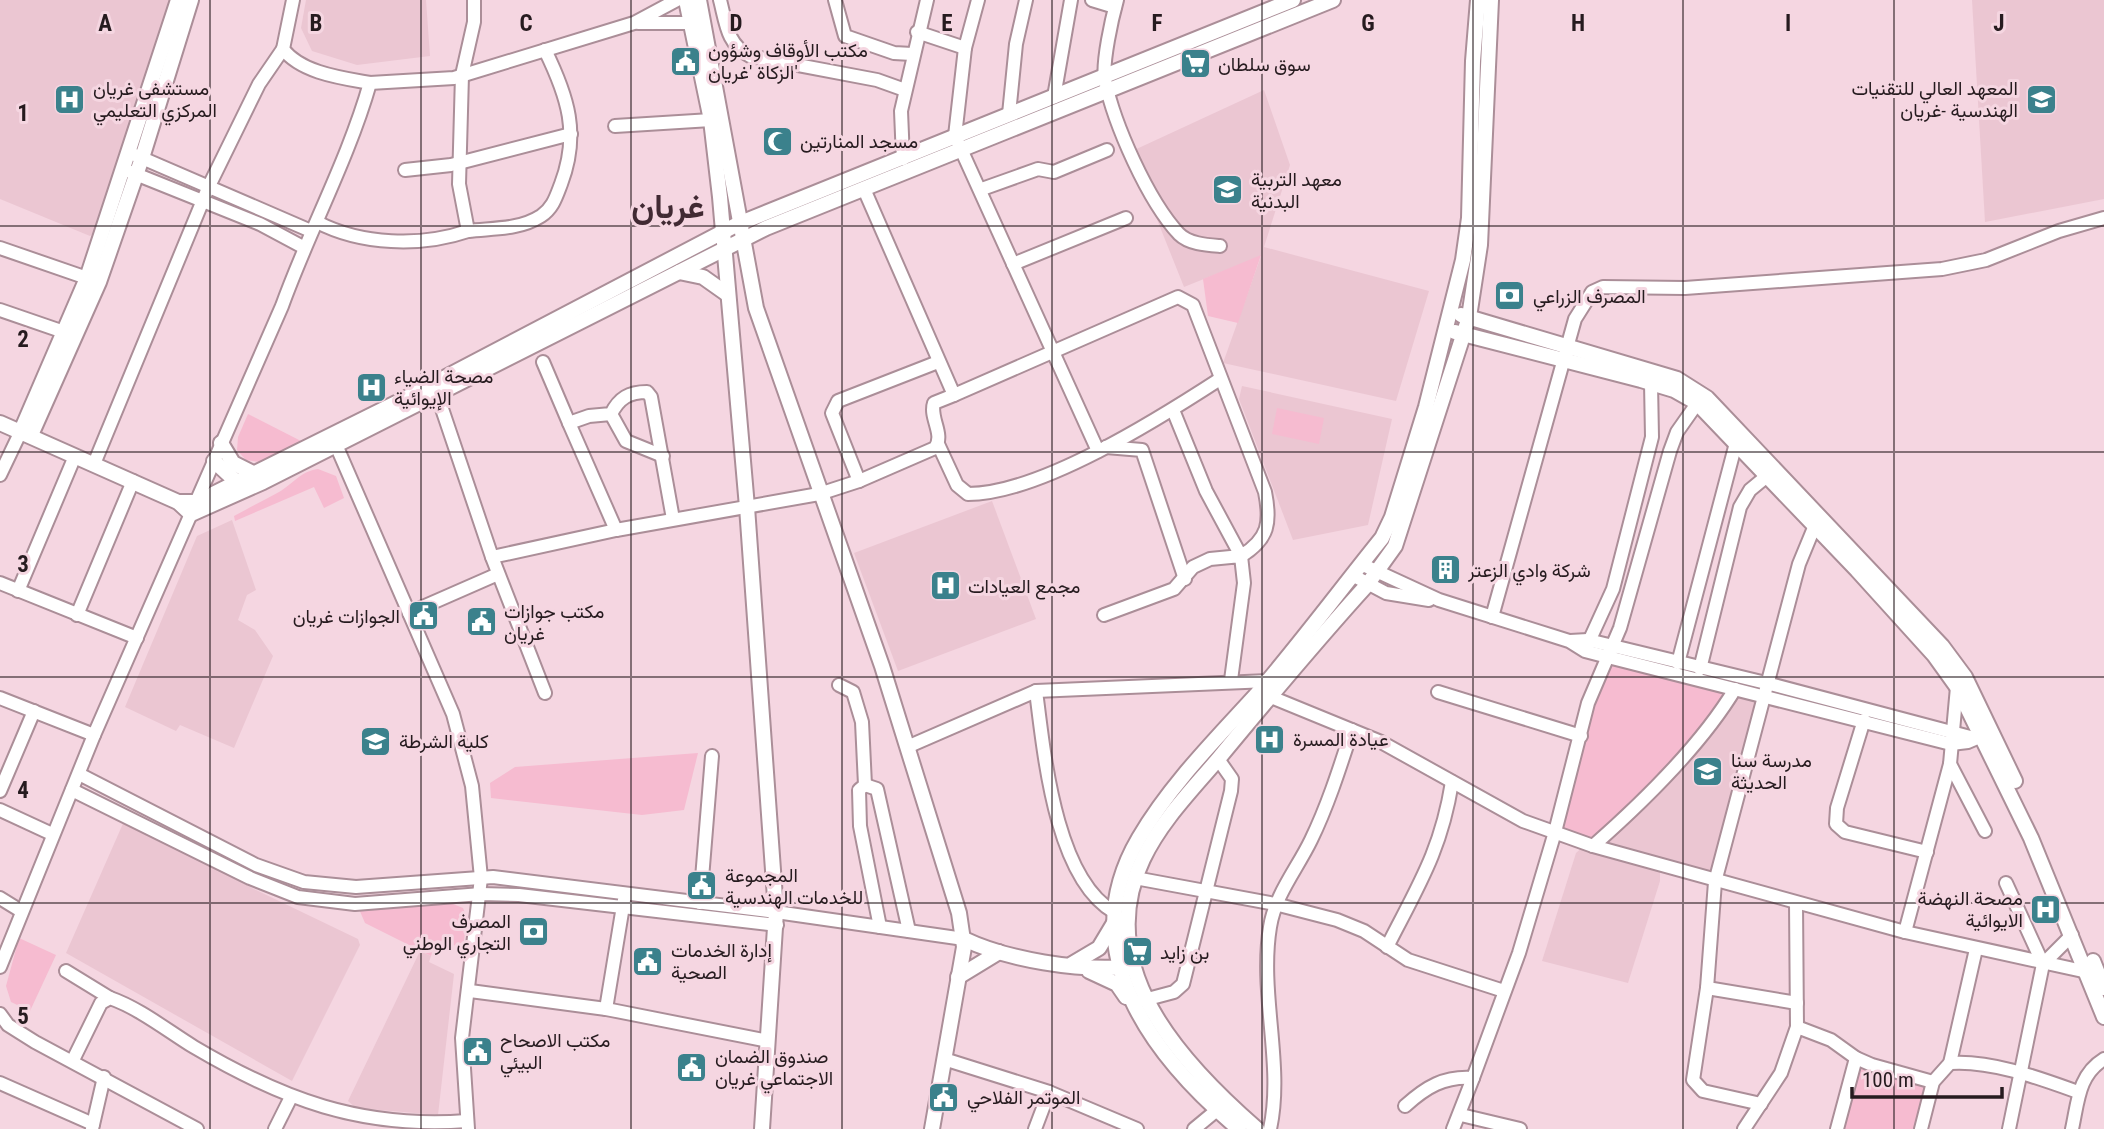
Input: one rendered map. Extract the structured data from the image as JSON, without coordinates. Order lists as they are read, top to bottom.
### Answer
{
  "districts": ["غريان"],
  "places": {
    "public building": [
      "مكتب الأوقاف وشؤون الزكاة 'غريان'",
      "الجوازات غريان",
      "مكتب جوازات غريان",
      "المجموعة للخدمات الهندسية",
      "إدارة الخدمات الصحية",
      "مكتب الاصحاح البيئي",
      "صندوق الضمان الاجتماعي غريان",
      "الموتمر الفلاحي"
    ],
    "supermarket": ["سوق سلطان", "بن زايد"],
    "hospital": [
      "مستشفى غريان المركزي التعليمي",
      "مصحة الضياء الإيوائية",
      "مجمع العيادات",
      "عيادة المسرة",
      "مصحة النهضة الايوائية"
    ],
    "school or university": [
      "المعهد العالي للتقنيات الهندسية -غريان",
      "معهد التربية البدنية",
      "كلية الشرطة",
      "مدرسة سنا الحديثة"
    ],
    "mosque": ["مسجد المنارتين"],
    "bank": ["المصرف الزراعي", "المصرف التجاري الوطني"],
    "building": ["شركة وادي الزعتر"]
  },
  "scale_bar": "100 m",
  "grid": {
    "columns": [
      "A",
      "B",
      "C",
      "D",
      "E",
      "F",
      "G",
      "H",
      "I",
      "J"
    ],
    "rows": [
      "1",
      "2",
      "3",
      "4",
      "5"
    ]
  }
}
